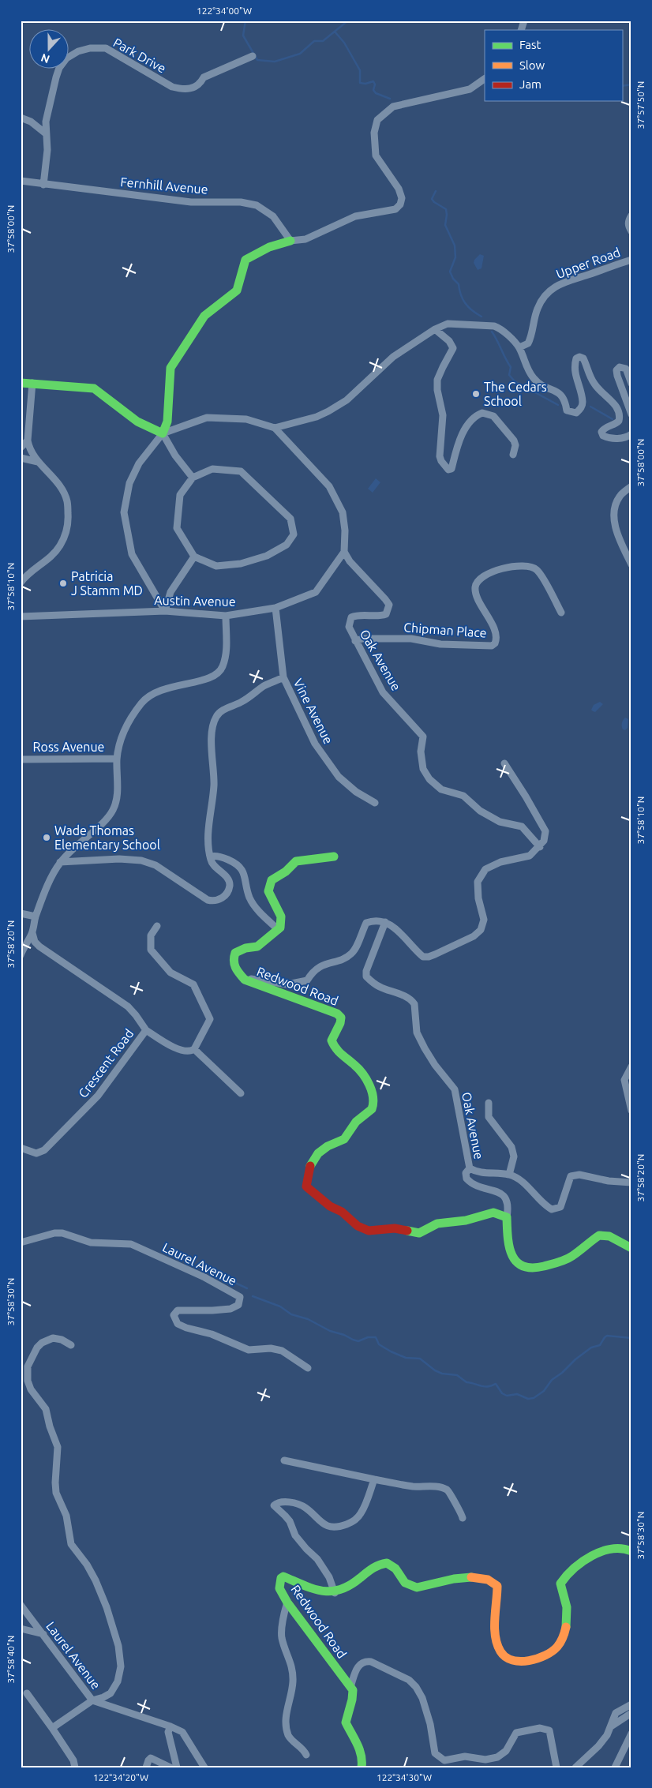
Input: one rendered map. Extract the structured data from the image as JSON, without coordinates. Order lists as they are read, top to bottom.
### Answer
{
  "streets": {
    "street": [
      "Park Drive",
      "Fernhill Avenue",
      "Upper Road",
      "Austin Avenue",
      "Chipman Place",
      "Oak Avenue",
      "Vine Avenue",
      "Ross Avenue",
      "Redwood Road",
      "Crescent Road",
      "Laurel Avenue"
    ]
  },
  "crossings": [
    ["Park Drive", "Fernhill Avenue"],
    ["Austin Avenue", "Oak Avenue"],
    ["Austin Avenue", "Vine Avenue"],
    ["Chipman Place", "Oak Avenue"]
  ],
  "places": ["The Cedars School", "Patricia J Stamm MD", "Wade Thomas Elementary School"],
  "legend": ["Fast", "Slow", "Jam"],
  "north": "bottom",
  "coordinates": [
    "122°34'00\"W",
    "37°57'50\"N",
    "37°58'00\"N",
    "37°58'10\"N",
    "37°58'20\"N",
    "37°58'30\"N",
    "37°58'40\"N",
    "122°34'20\"W",
    "122°34'30\"W"
  ]
}
